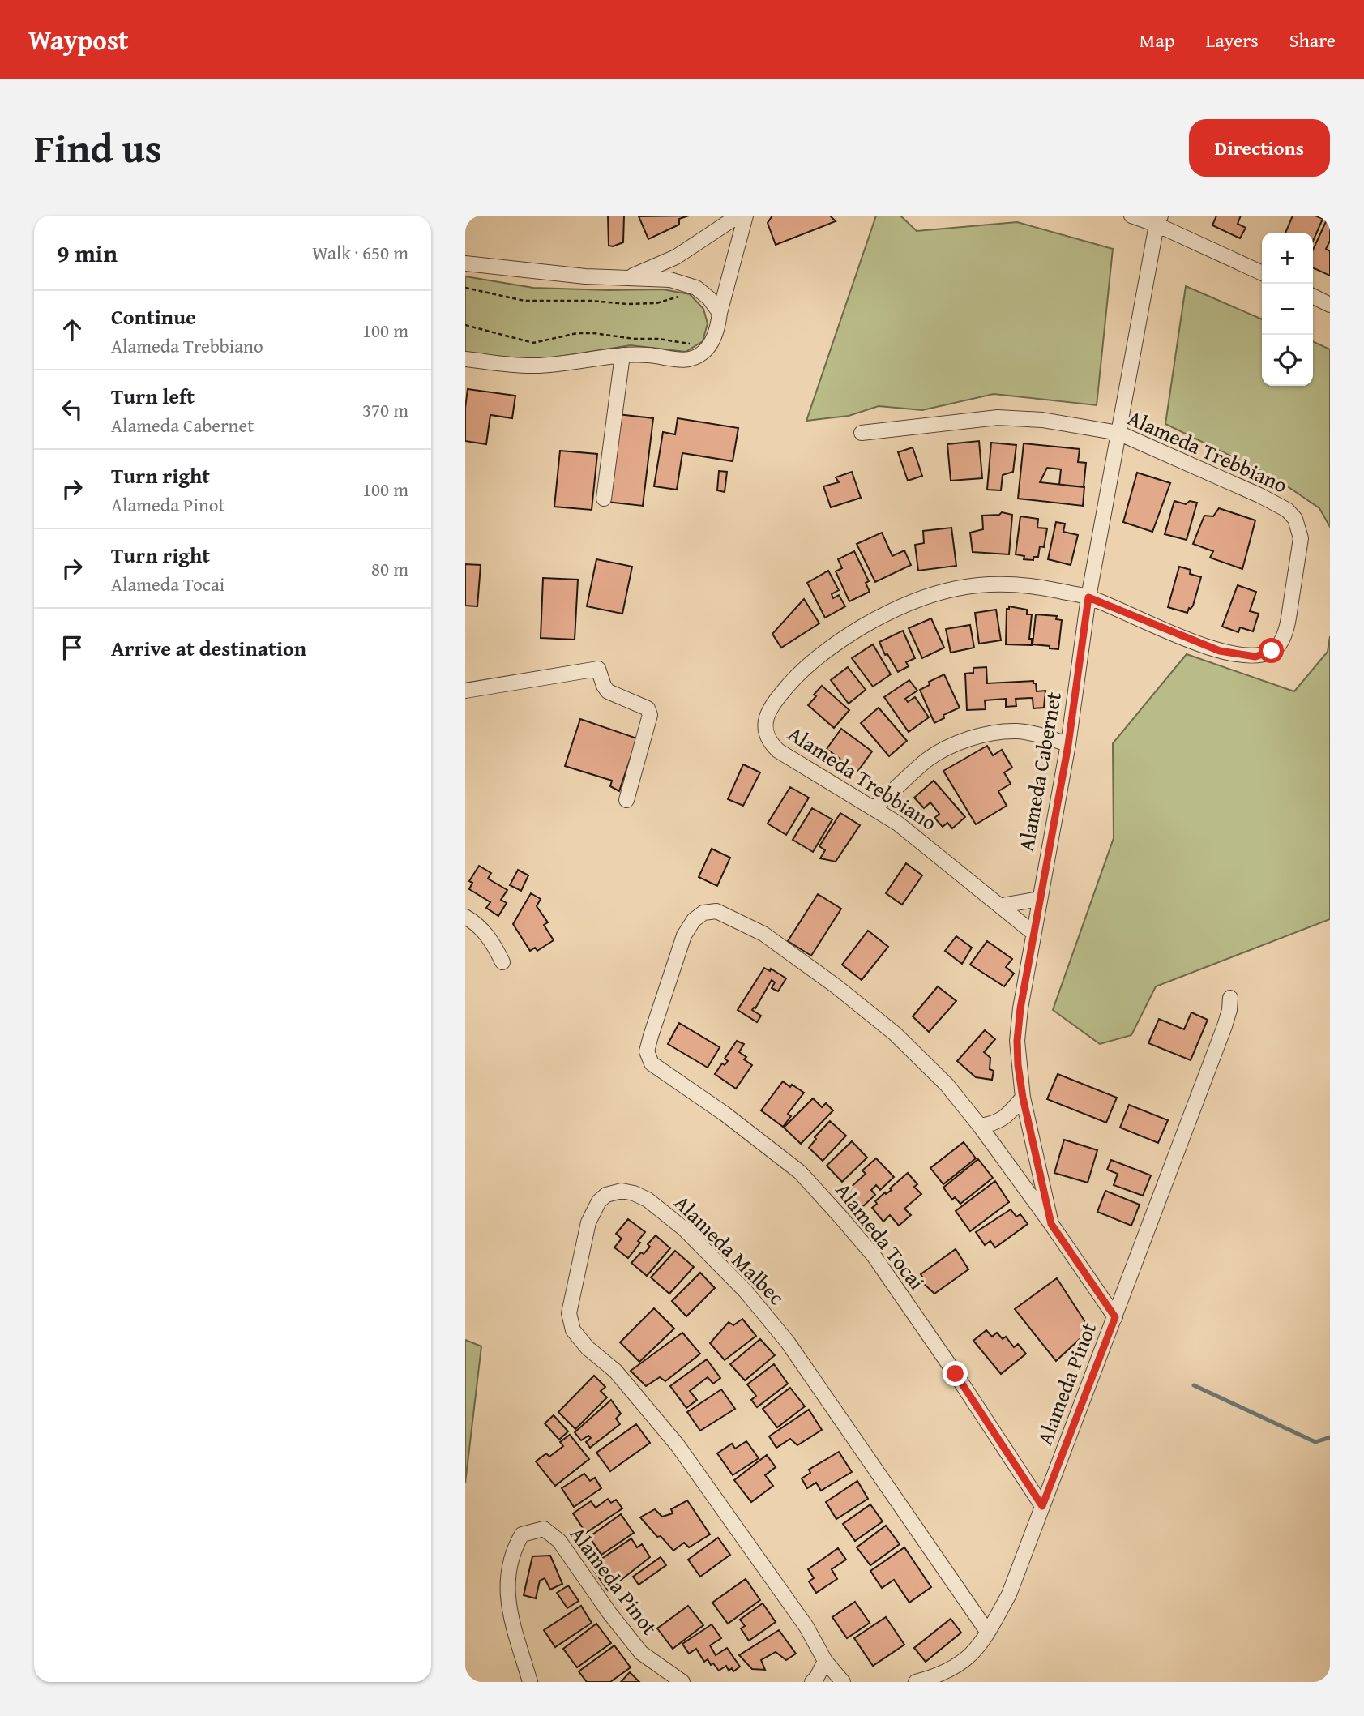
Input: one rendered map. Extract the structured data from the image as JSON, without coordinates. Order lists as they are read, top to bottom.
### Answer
{
  "streets": {
    "street": [
      "Alameda Trebbiano",
      "Alameda Cabernet",
      "Alameda Tocai",
      "Alameda Malbec",
      "Alameda Pinot"
    ]
  },
  "crossings": [
    ["Alameda Trebbiano", "Alameda Cabernet"],
    ["Alameda Cabernet", "Alameda Pinot"],
    ["Alameda Tocai", "Alameda Pinot"],
    ["Alameda Malbec", "Alameda Pinot"]
  ],
  "page": {
    "header": "Waypost",
    "nav": ["Map", "Layers", "Share"],
    "title": "Find us",
    "buttons": "Directions",
    "heading": ["9 min", "Walk · 650 m"],
    "map_buttons": ["+", "−"],
    "list": [
      ["Continue", "Alameda Trebbiano", "100 m"],
      ["Turn left", "Alameda Cabernet", "370 m"],
      ["Turn right", "Alameda Pinot", "100 m"],
      ["Turn right", "Alameda Tocai", "80 m"],
      "Arrive at destination"
    ]
  }
}
